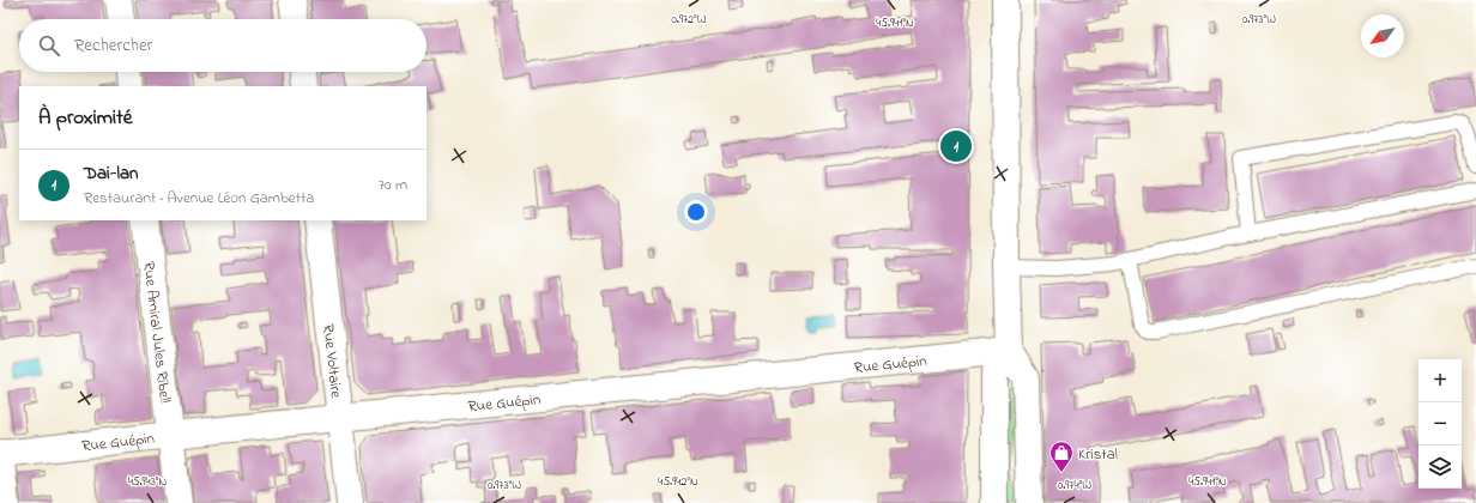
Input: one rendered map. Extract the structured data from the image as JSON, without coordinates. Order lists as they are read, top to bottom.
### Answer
{
  "streets": {
    "street": ["Rue Amiral Jules Ribell", "Rue Voltaire", "Rue Guépin"]
  },
  "crossings": [
    ["Rue Amiral Jules Ribell", "Rue Guépin"],
    ["Rue Voltaire", "Rue Guépin"]
  ],
  "places": {
    "shop": ["Kristal"]
  },
  "north": "bottom left",
  "page": {
    "search": "Rechercher",
    "heading": "À proximité",
    "pins": "1",
    "list": [
      {
        "mark": "1",
        "name": "Dai-lan",
        "note": "Restaurant · Avenue Léon Gambetta",
        "value": "70 m"
      }
    ],
    "map_buttons": ["+", "−"]
  },
  "coordinates": [
    "0.972°W",
    "0.973°W",
    "45.941°N",
    "45.943°N",
    "45.942°N",
    "0.974°W"
  ]
}
